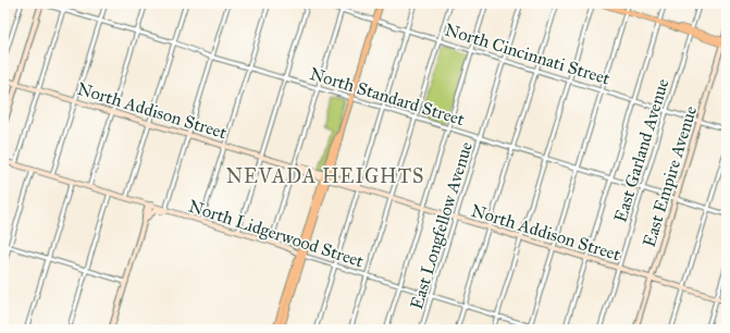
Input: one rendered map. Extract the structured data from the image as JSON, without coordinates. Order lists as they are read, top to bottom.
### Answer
{
  "streets": {
    "street": [
      "North Cincinnati Street",
      "North Standard Street",
      "North Addison Street",
      "East Garland Avenue",
      "East Empire Avenue",
      "East Longfellow Avenue",
      "North Lidgerwood Street"
    ]
  },
  "crossings": [
    ["North Cincinnati Street", "East Garland Avenue"],
    ["North Cincinnati Street", "East Empire Avenue"],
    ["North Cincinnati Street", "East Longfellow Avenue"],
    ["North Standard Street", "East Garland Avenue"],
    ["North Standard Street", "East Empire Avenue"],
    ["North Standard Street", "East Longfellow Avenue"],
    ["North Addison Street", "East Garland Avenue"],
    ["North Addison Street", "East Empire Avenue"],
    ["North Addison Street", "East Longfellow Avenue"],
    ["East Longfellow Avenue", "North Lidgerwood Street"]
  ],
  "districts": ["NEVADA HEIGHTS"]
}
